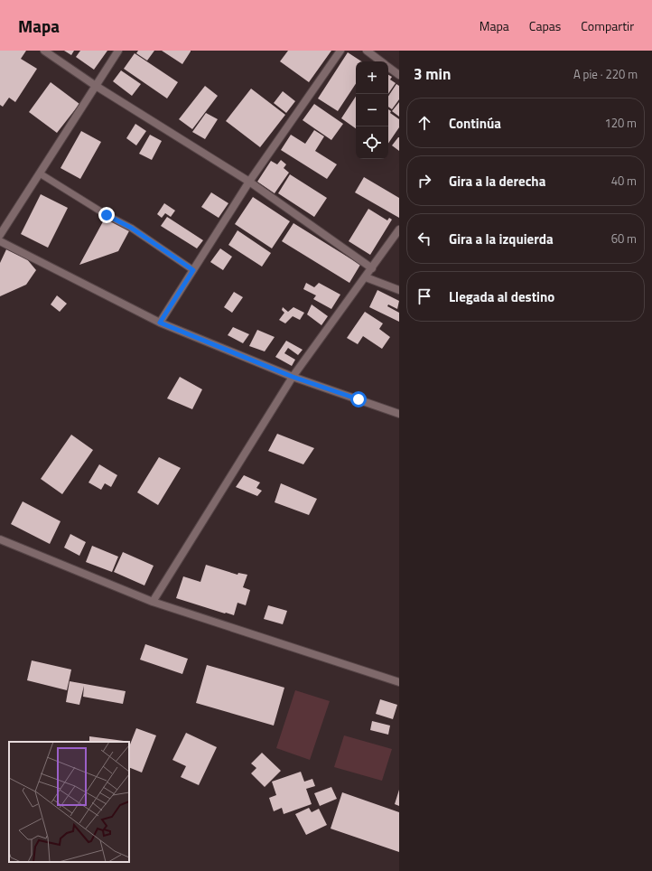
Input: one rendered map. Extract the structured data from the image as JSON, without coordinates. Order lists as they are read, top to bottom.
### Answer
{
  "page": {
    "header": "Mapa",
    "nav": ["Mapa", "Capas", "Compartir"],
    "heading": ["3 min", "A pie · 220 m"],
    "map_buttons": ["+", "−"],
    "list": [
      ["Continúa", "120 m"],
      ["Gira a la derecha", "40 m"],
      ["Gira a la izquierda", "60 m"],
      "Llegada al destino"
    ]
  }
}
